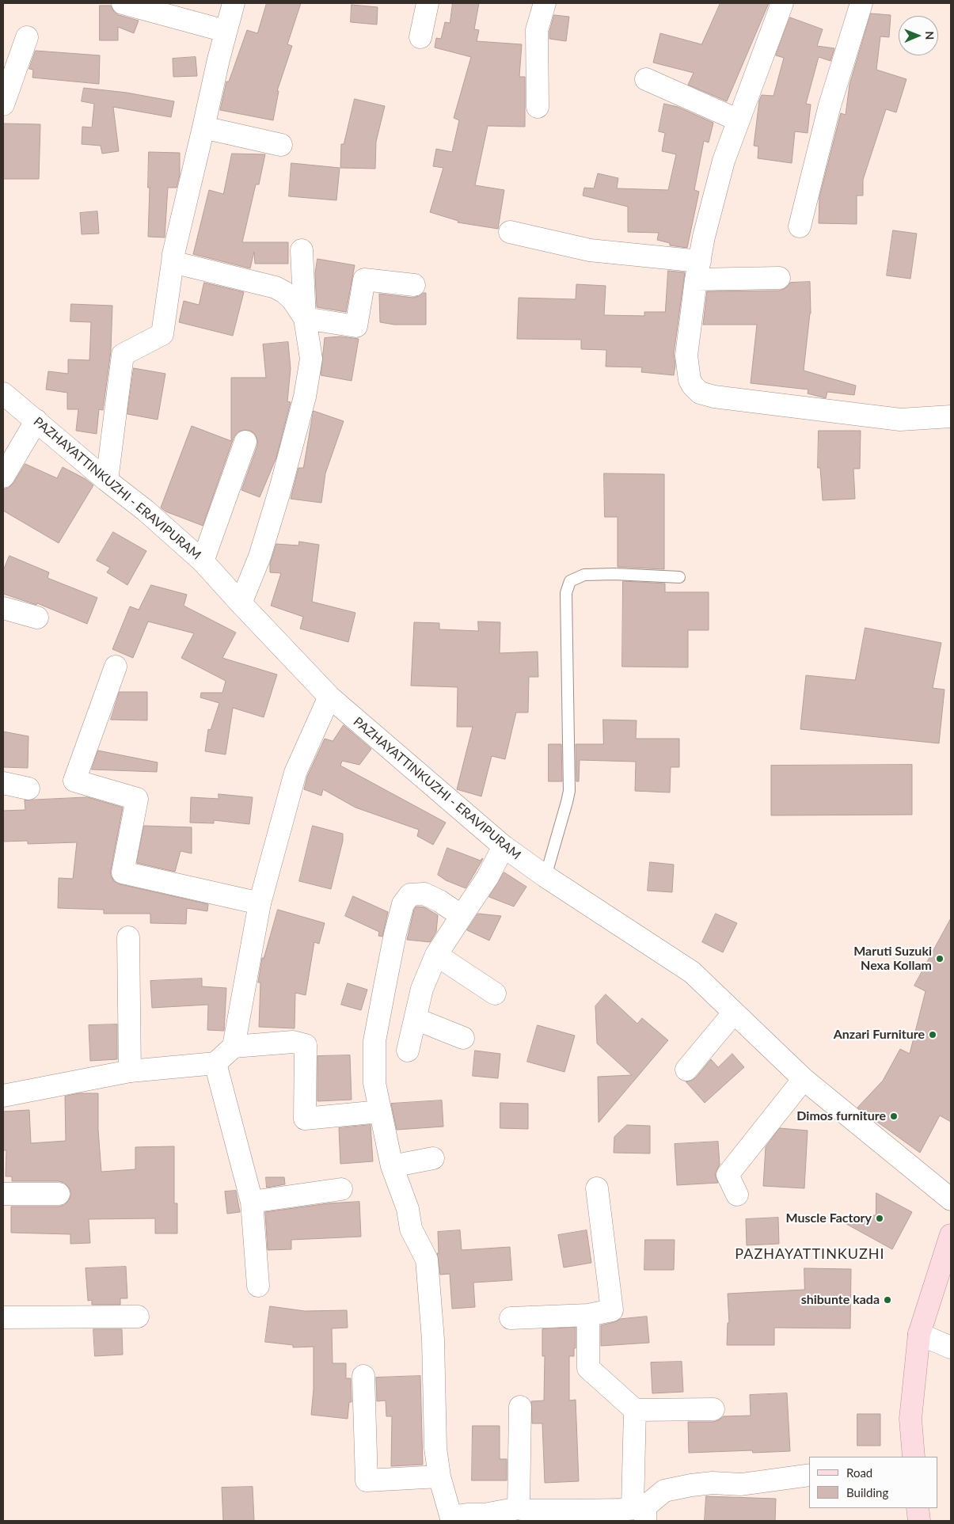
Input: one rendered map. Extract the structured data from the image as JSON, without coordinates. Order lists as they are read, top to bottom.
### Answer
{
  "streets": {
    "street": ["PAZHAYATTINKUZHI - ERAVIPURAM"]
  },
  "districts": ["PAZHAYATTINKUZHI"],
  "places": [
    "Maruti Suzuki Nexa Kollam",
    "Anzari Furniture",
    "Dimos furniture",
    "Muscle Factory",
    "shibunte kada"
  ],
  "legend": ["Road", "Building"],
  "north": "right"
}
